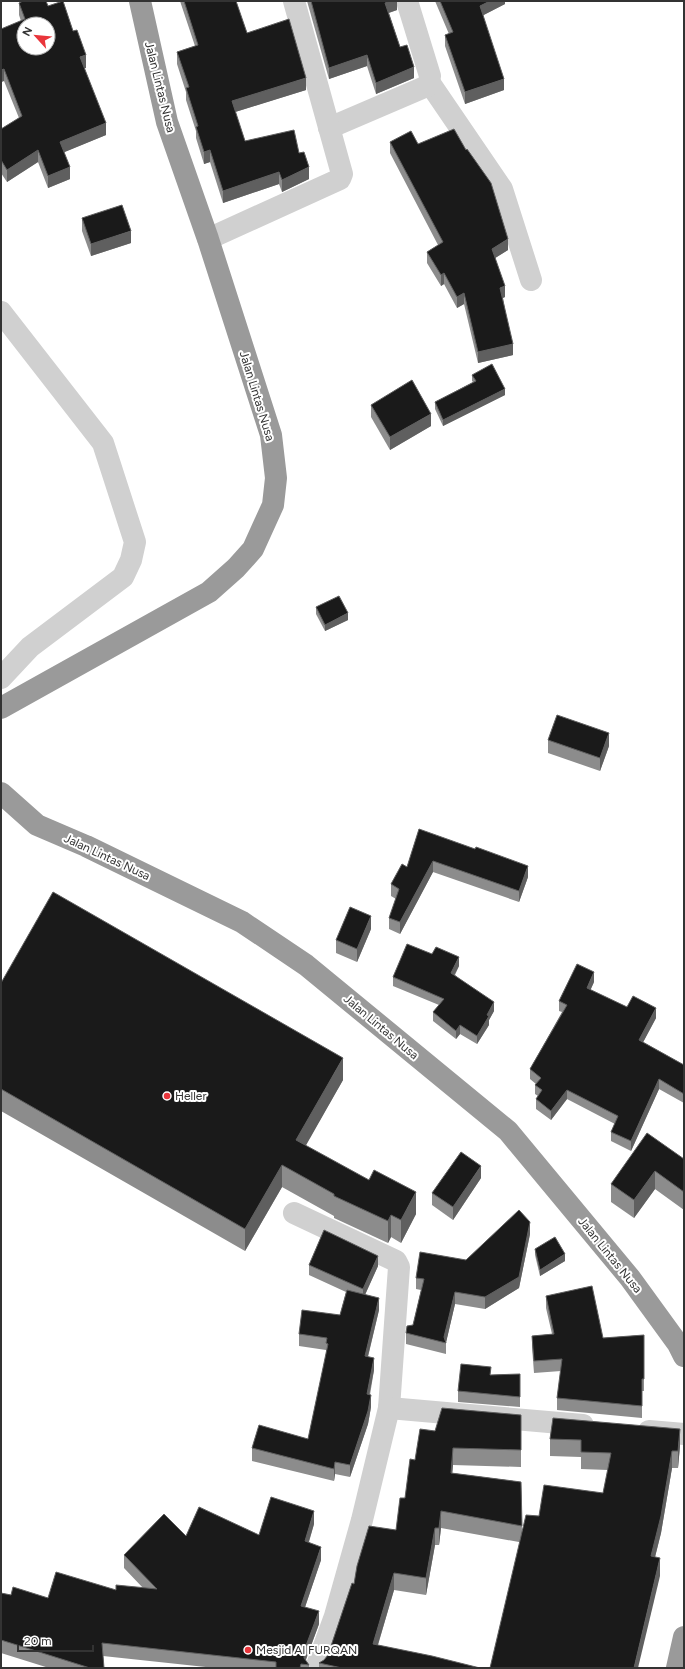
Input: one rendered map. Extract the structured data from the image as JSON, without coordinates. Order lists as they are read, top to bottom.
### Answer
{
  "streets": {
    "highway": ["Jalan Lintas Nusa"]
  },
  "places": ["Heller", "Mesjid Al FURQAN"],
  "scale_bar": "20 m",
  "north": "top left"
}
